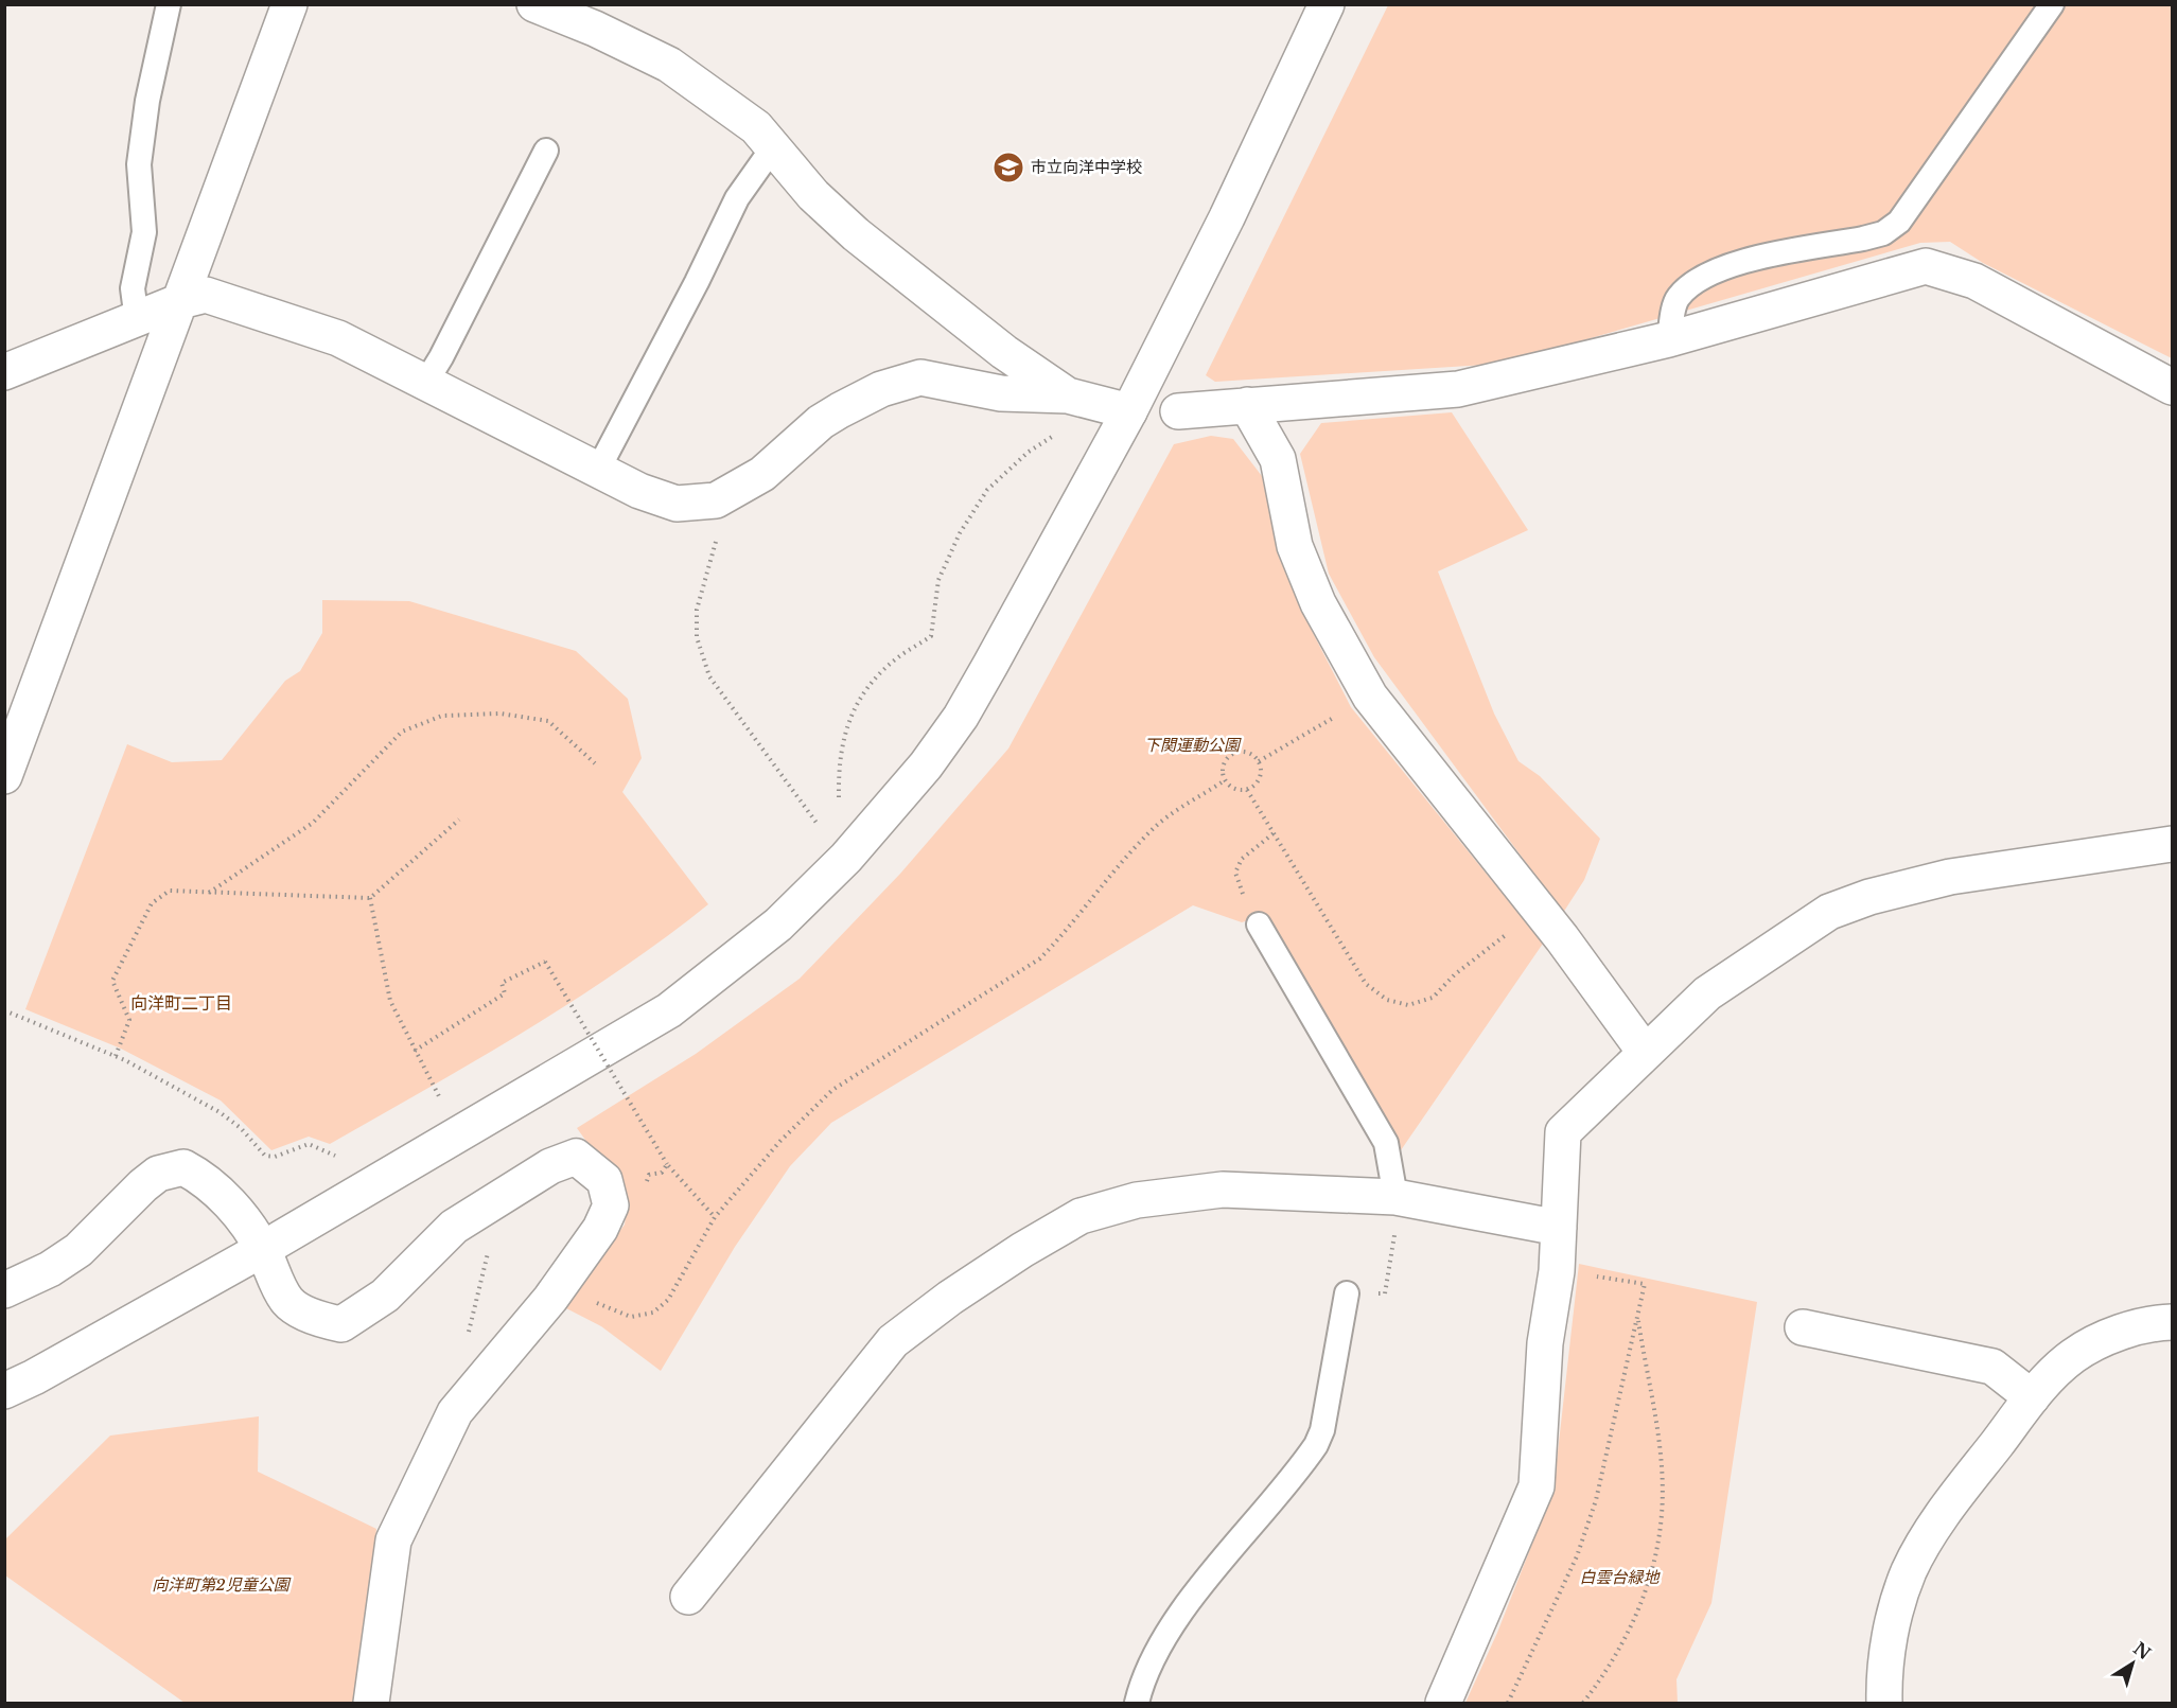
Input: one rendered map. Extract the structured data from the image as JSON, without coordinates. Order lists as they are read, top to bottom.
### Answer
{
  "districts": ["向洋町二丁目"],
  "parks": ["下関運動公園", "白雲台緑地", "向洋町第2児童公園"],
  "places": {
    "school or university": ["市立向洋中学校"]
  },
  "north": "top right"
}
